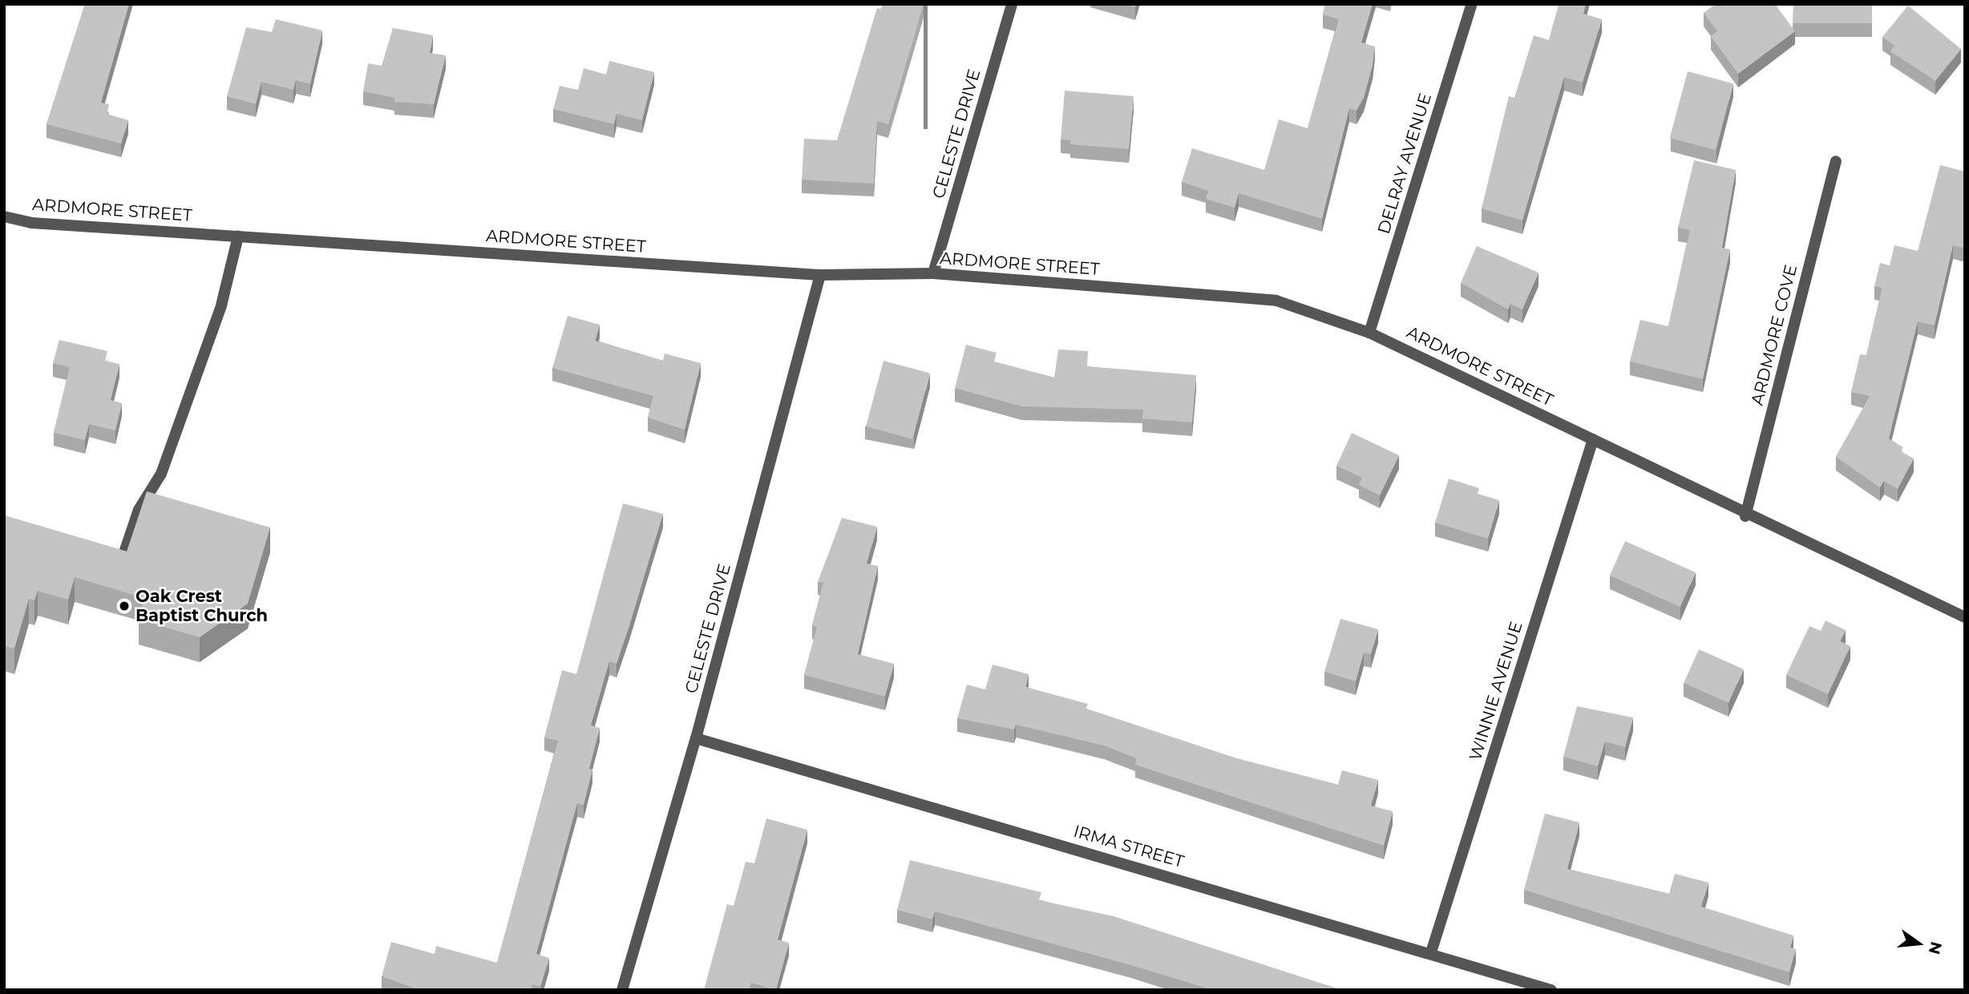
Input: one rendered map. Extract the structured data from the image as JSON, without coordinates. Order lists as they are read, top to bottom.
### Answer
{
  "streets": {
    "street": [
      "CELESTE DRIVE",
      "DELRAY AVENUE",
      "ARDMORE STREET",
      "ARDMORE COVE",
      "WINNIE AVENUE",
      "IRMA STREET"
    ]
  },
  "crossings": [
    ["CELESTE DRIVE", "ARDMORE STREET"],
    ["CELESTE DRIVE", "IRMA STREET"],
    ["DELRAY AVENUE", "ARDMORE STREET"],
    ["ARDMORE STREET", "ARDMORE COVE"],
    ["ARDMORE STREET", "WINNIE AVENUE"],
    ["WINNIE AVENUE", "IRMA STREET"]
  ],
  "places": ["Oak Crest Baptist Church"],
  "north": "right"
}
